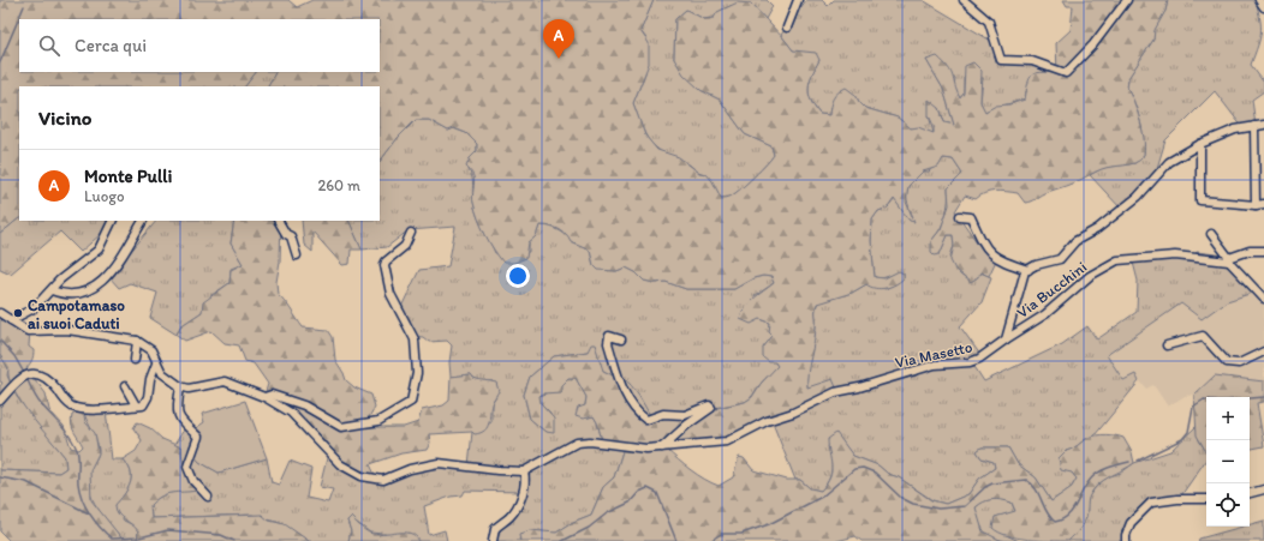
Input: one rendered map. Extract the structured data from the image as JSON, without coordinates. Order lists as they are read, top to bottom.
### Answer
{
  "streets": {
    "street": ["Via Bucchini", "Via Masetto"]
  },
  "crossings": [
    ["Via Bucchini", "Via Masetto"]
  ],
  "places": ["Campotamaso ai suoi Caduti"],
  "page": {
    "pins": "A",
    "search": "Cerca qui",
    "heading": "Vicino",
    "list": [
      {
        "mark": "A",
        "name": "Monte Pulli",
        "note": "Luogo",
        "value": "260 m"
      }
    ],
    "map_buttons": ["+", "−"]
  }
}
